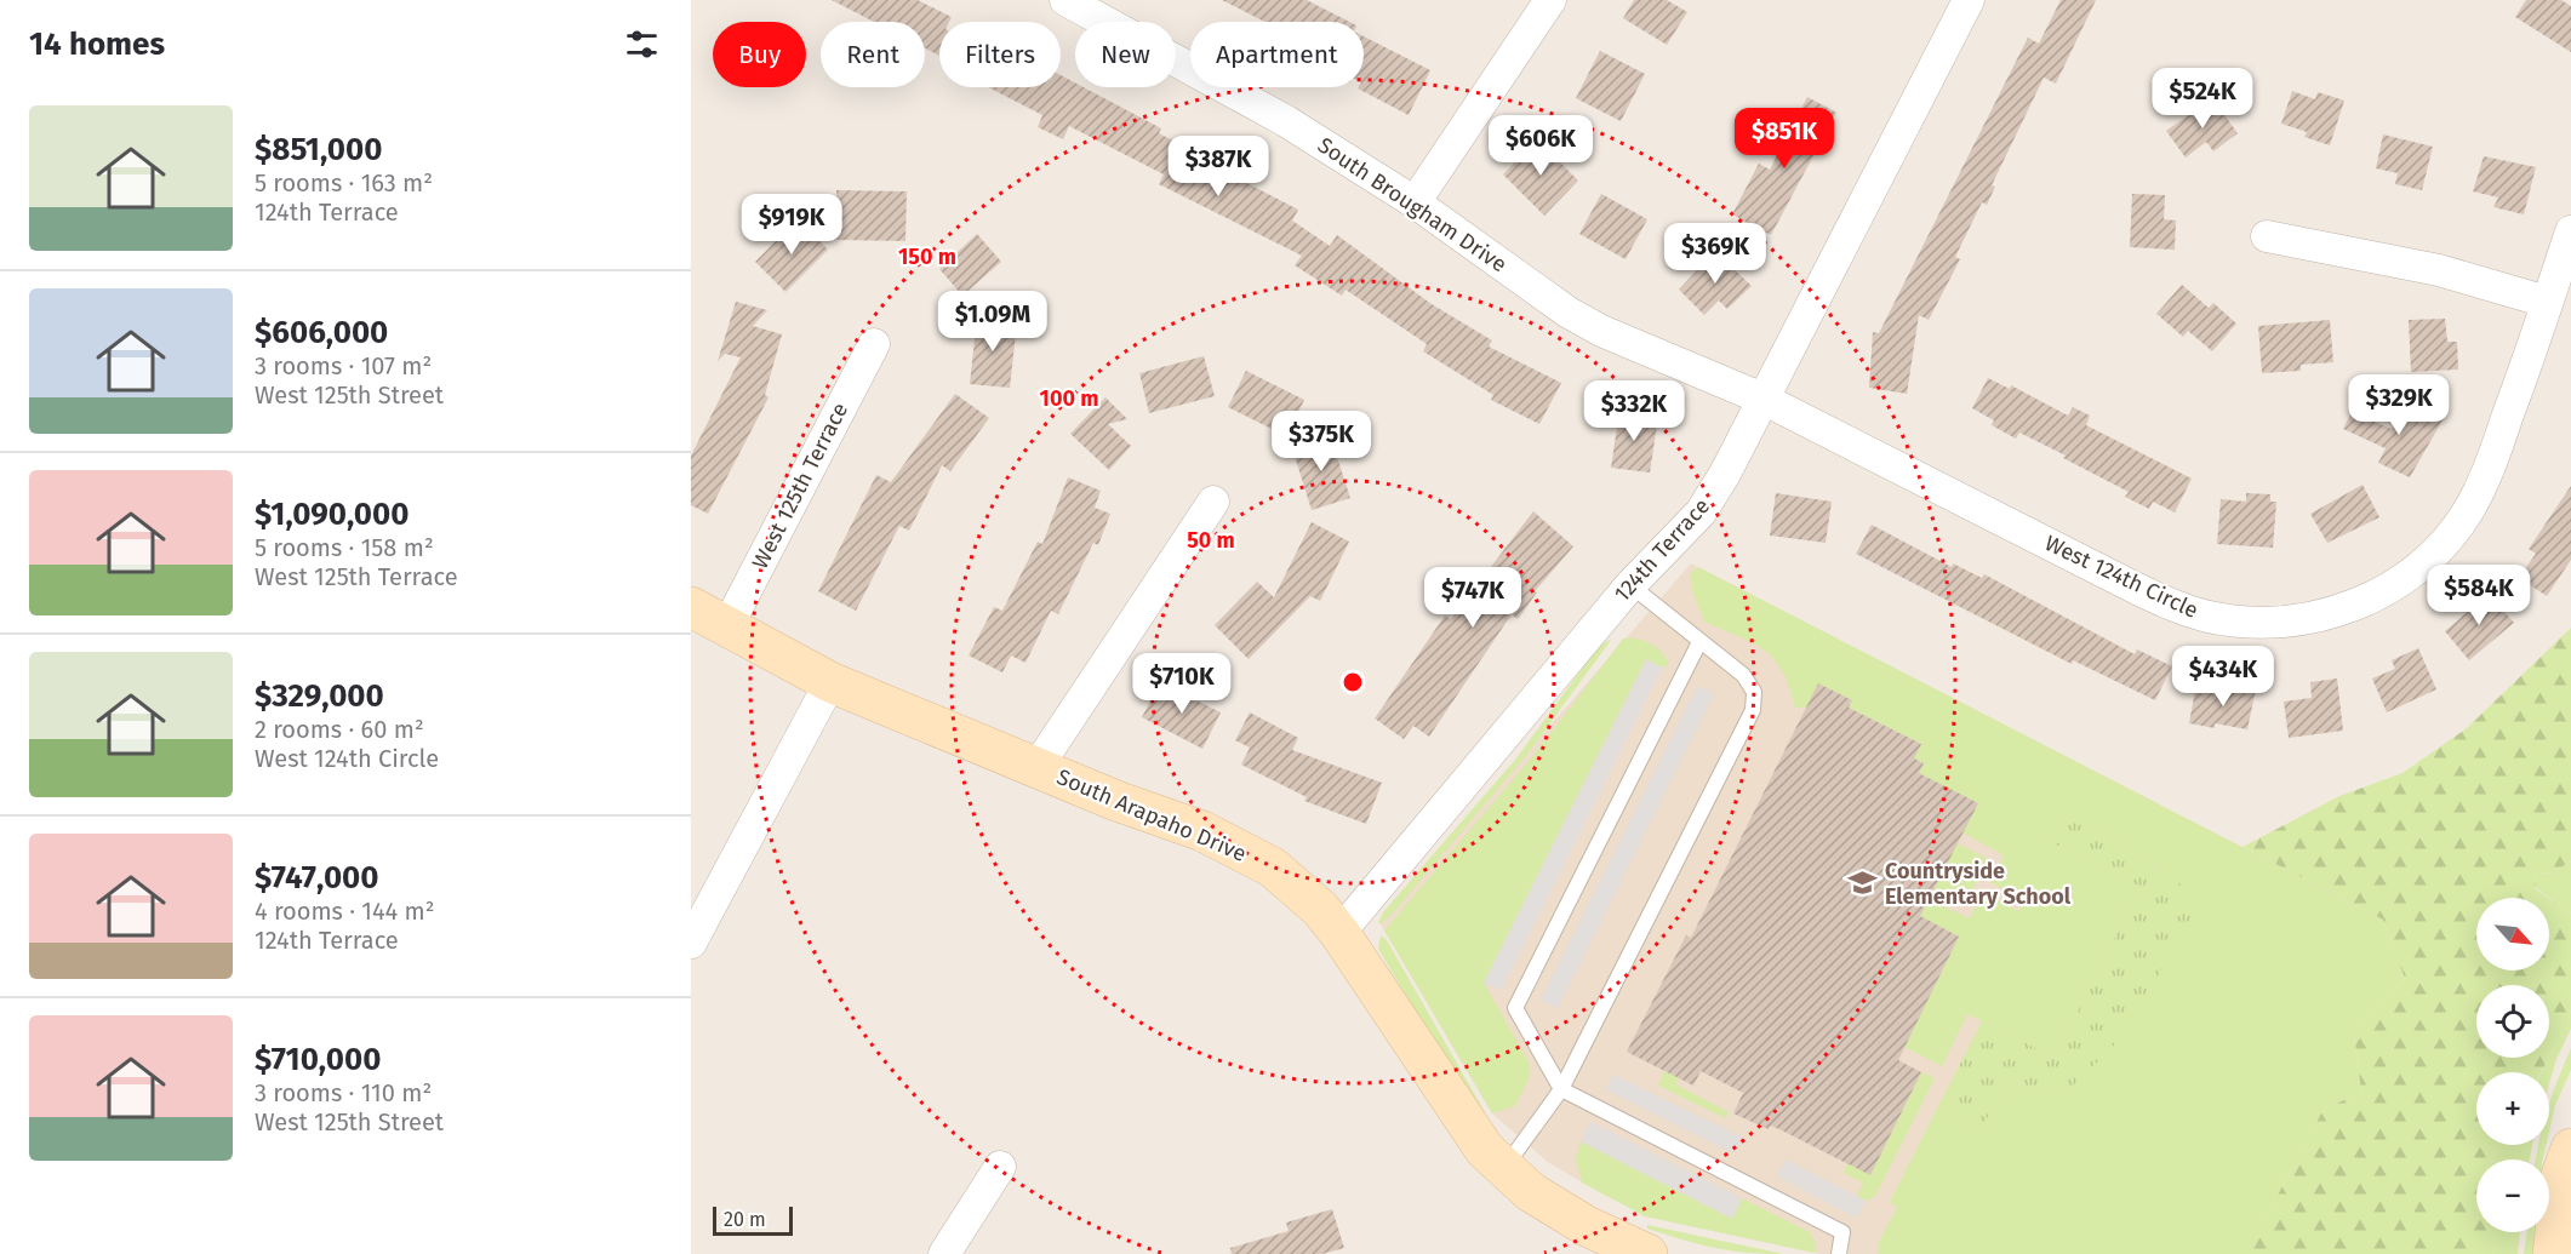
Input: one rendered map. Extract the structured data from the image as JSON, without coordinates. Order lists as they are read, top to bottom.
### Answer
{
  "streets": {
    "street": [
      "South Brougham Drive",
      "West 125th Terrace",
      "124th Terrace",
      "West 124th Circle",
      "South Arapaho Drive"
    ]
  },
  "crossings": [
    ["South Brougham Drive", "124th Terrace"],
    ["South Brougham Drive", "West 124th Circle"],
    ["West 125th Terrace", "South Arapaho Drive"],
    ["124th Terrace", "West 124th Circle"],
    ["124th Terrace", "South Arapaho Drive"]
  ],
  "places": {
    "school or university": ["Countryside Elementary School"]
  },
  "scale_bar": "20 m",
  "north": "bottom right",
  "page": {
    "heading": "14 homes",
    "chip": [
      "Buy",
      "Rent",
      "Filters",
      "New",
      "Apartment"
    ],
    "price": [
      "$524K",
      "$851K",
      "$606K",
      "$387K",
      "$919K",
      "$369K",
      "$1.09M",
      "$329K",
      "$332K",
      "$375K",
      "$584K",
      "$747K",
      "$434K",
      "$710K"
    ],
    "list": [
      {
        "name": "$851,000",
        "note": "5 rooms · 163 m² · 124th Terrace"
      },
      {
        "name": "$606,000",
        "note": "3 rooms · 107 m² · West 125th Street"
      },
      {
        "name": "$1,090,000",
        "note": "5 rooms · 158 m² · West 125th Terrace"
      },
      {
        "name": "$329,000",
        "note": "2 rooms · 60 m² · West 124th Circle"
      },
      {
        "name": "$747,000",
        "note": "4 rooms · 144 m² · 124th Terrace"
      },
      {
        "name": "$710,000",
        "note": "3 rooms · 110 m² · West 125th Street"
      }
    ],
    "map_buttons": ["+", "−"],
    "scale": "20 m"
  },
  "rings": ["150 m", "100 m", "50 m"]
}
